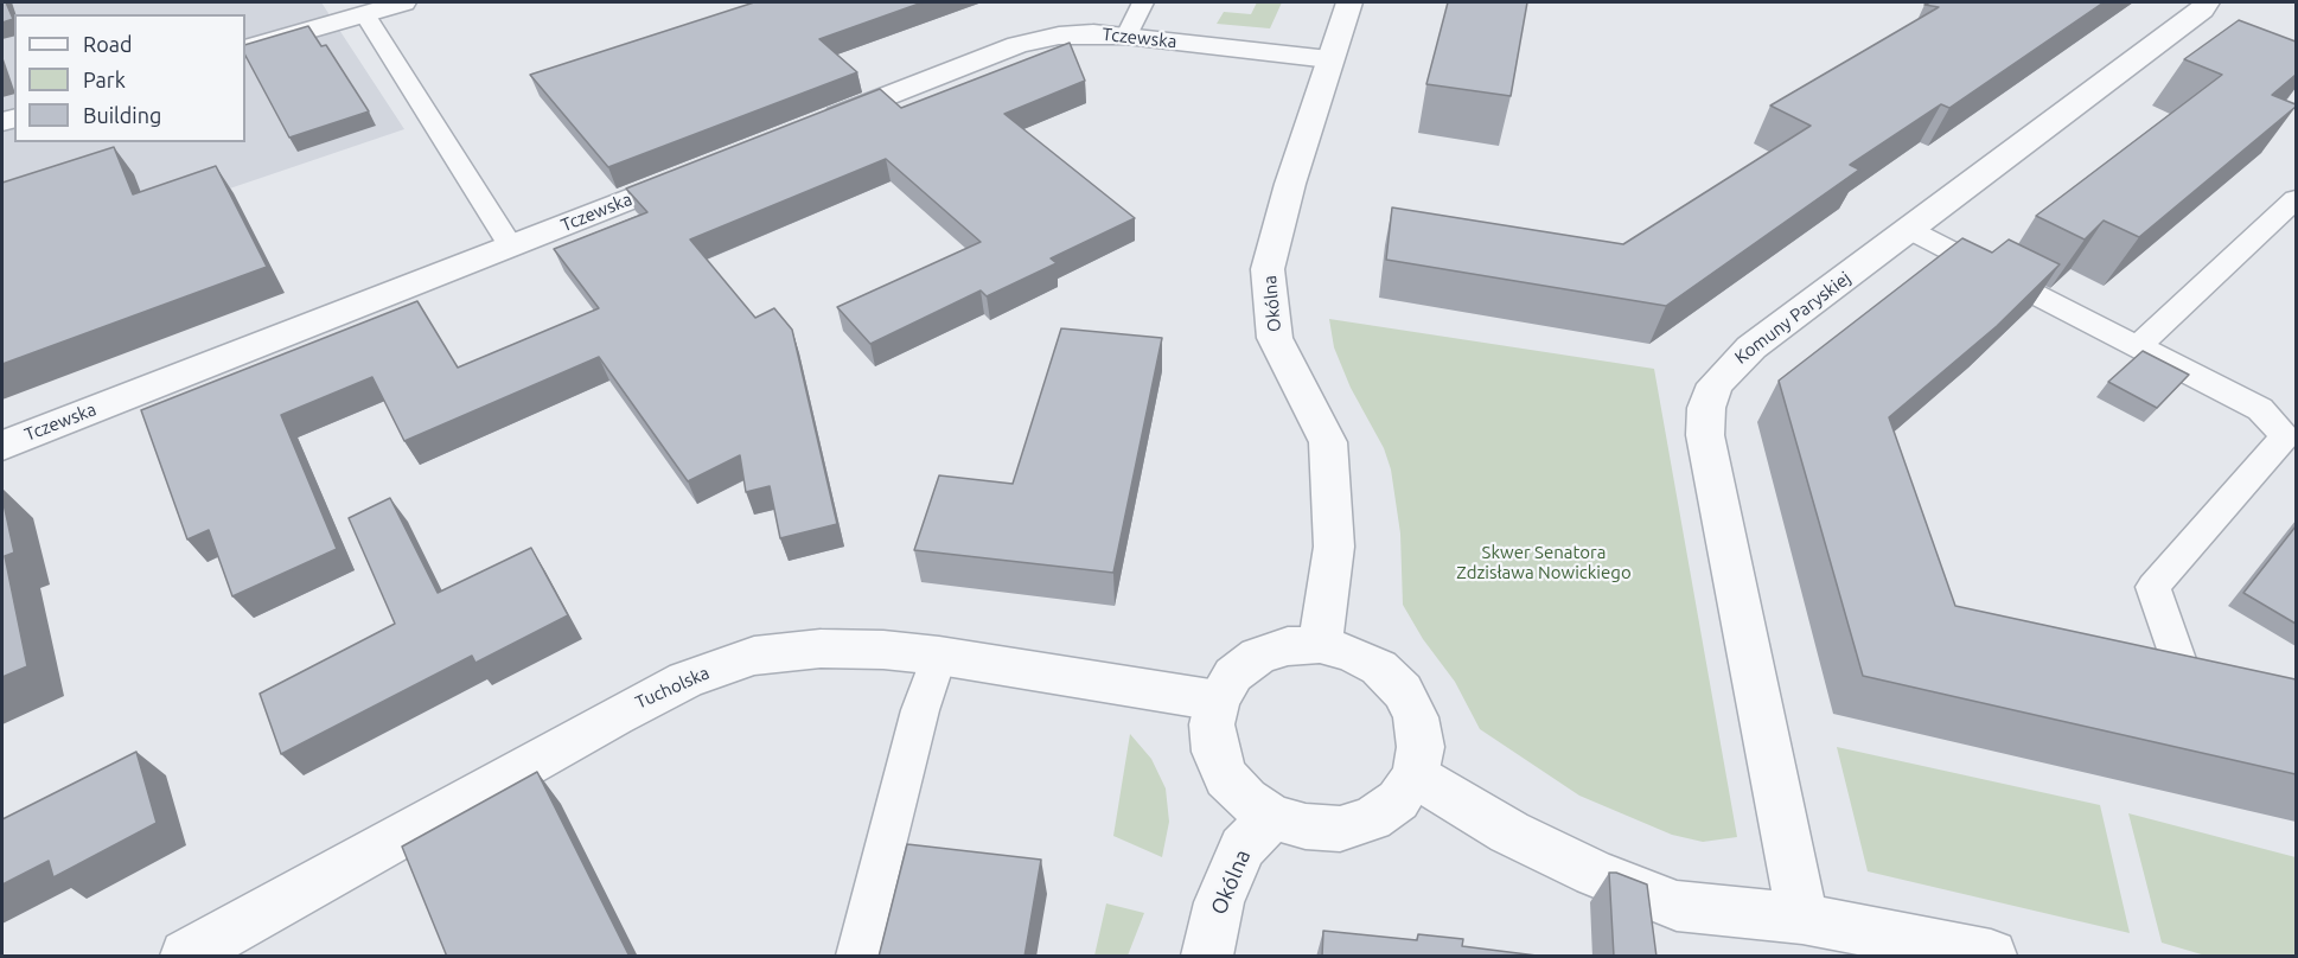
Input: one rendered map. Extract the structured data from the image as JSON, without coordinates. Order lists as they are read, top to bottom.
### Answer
{
  "streets": {
    "street": [
      "Tczewska",
      "Okólna",
      "Komuny Paryskiej",
      "Tucholska"
    ]
  },
  "crossings": [
    ["Tczewska", "Okólna"],
    ["Okólna", "Tucholska"]
  ],
  "parks": ["Skwer Senatora Zdzisława Nowickiego"],
  "legend": ["Road", "Park", "Building"]
}
